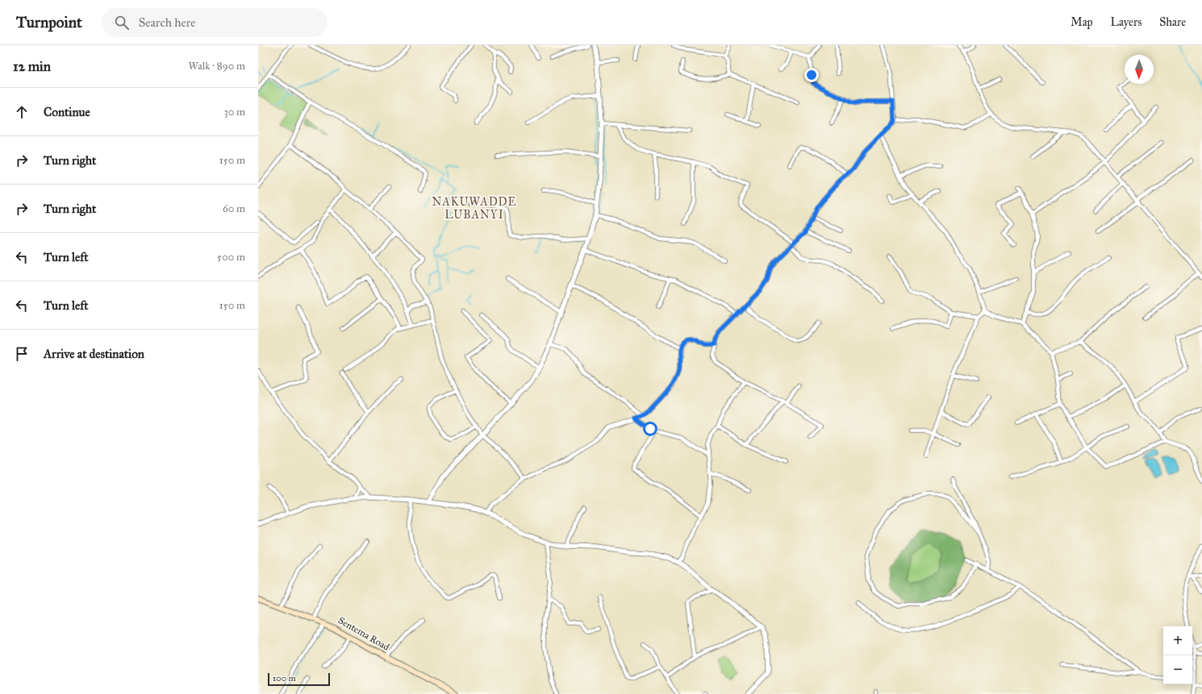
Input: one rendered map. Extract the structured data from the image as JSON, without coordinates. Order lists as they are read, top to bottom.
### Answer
{
  "streets": {
    "main road": ["Sentema Road"]
  },
  "districts": ["NAKUWADDE LUBANYI"],
  "scale_bar": "100 m",
  "north": "bottom",
  "page": {
    "header": "Turnpoint",
    "search": "Search here",
    "nav": ["Map", "Layers", "Share"],
    "heading": ["12 min", "Walk · 890 m"],
    "list": [
      ["Continue", "30 m"],
      ["Turn right", "150 m"],
      ["Turn right", "60 m"],
      ["Turn left", "500 m"],
      ["Turn left", "150 m"],
      "Arrive at destination"
    ],
    "map_buttons": ["+", "−"],
    "scale": "100 m"
  }
}
